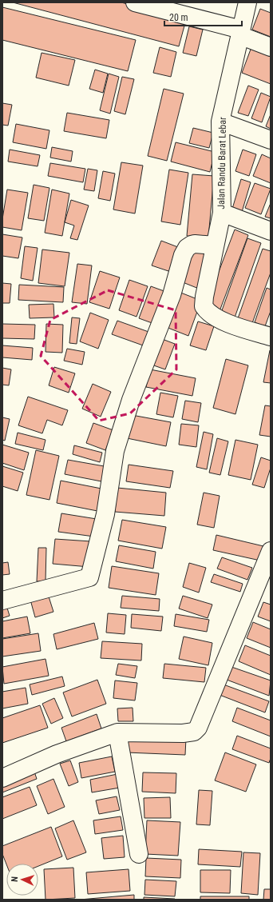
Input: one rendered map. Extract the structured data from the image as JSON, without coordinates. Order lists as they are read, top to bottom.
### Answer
{
  "streets": {
    "street": ["Jalan Randu Barat Lebar"]
  },
  "scale_bar": "20 m",
  "north": "left"
}
